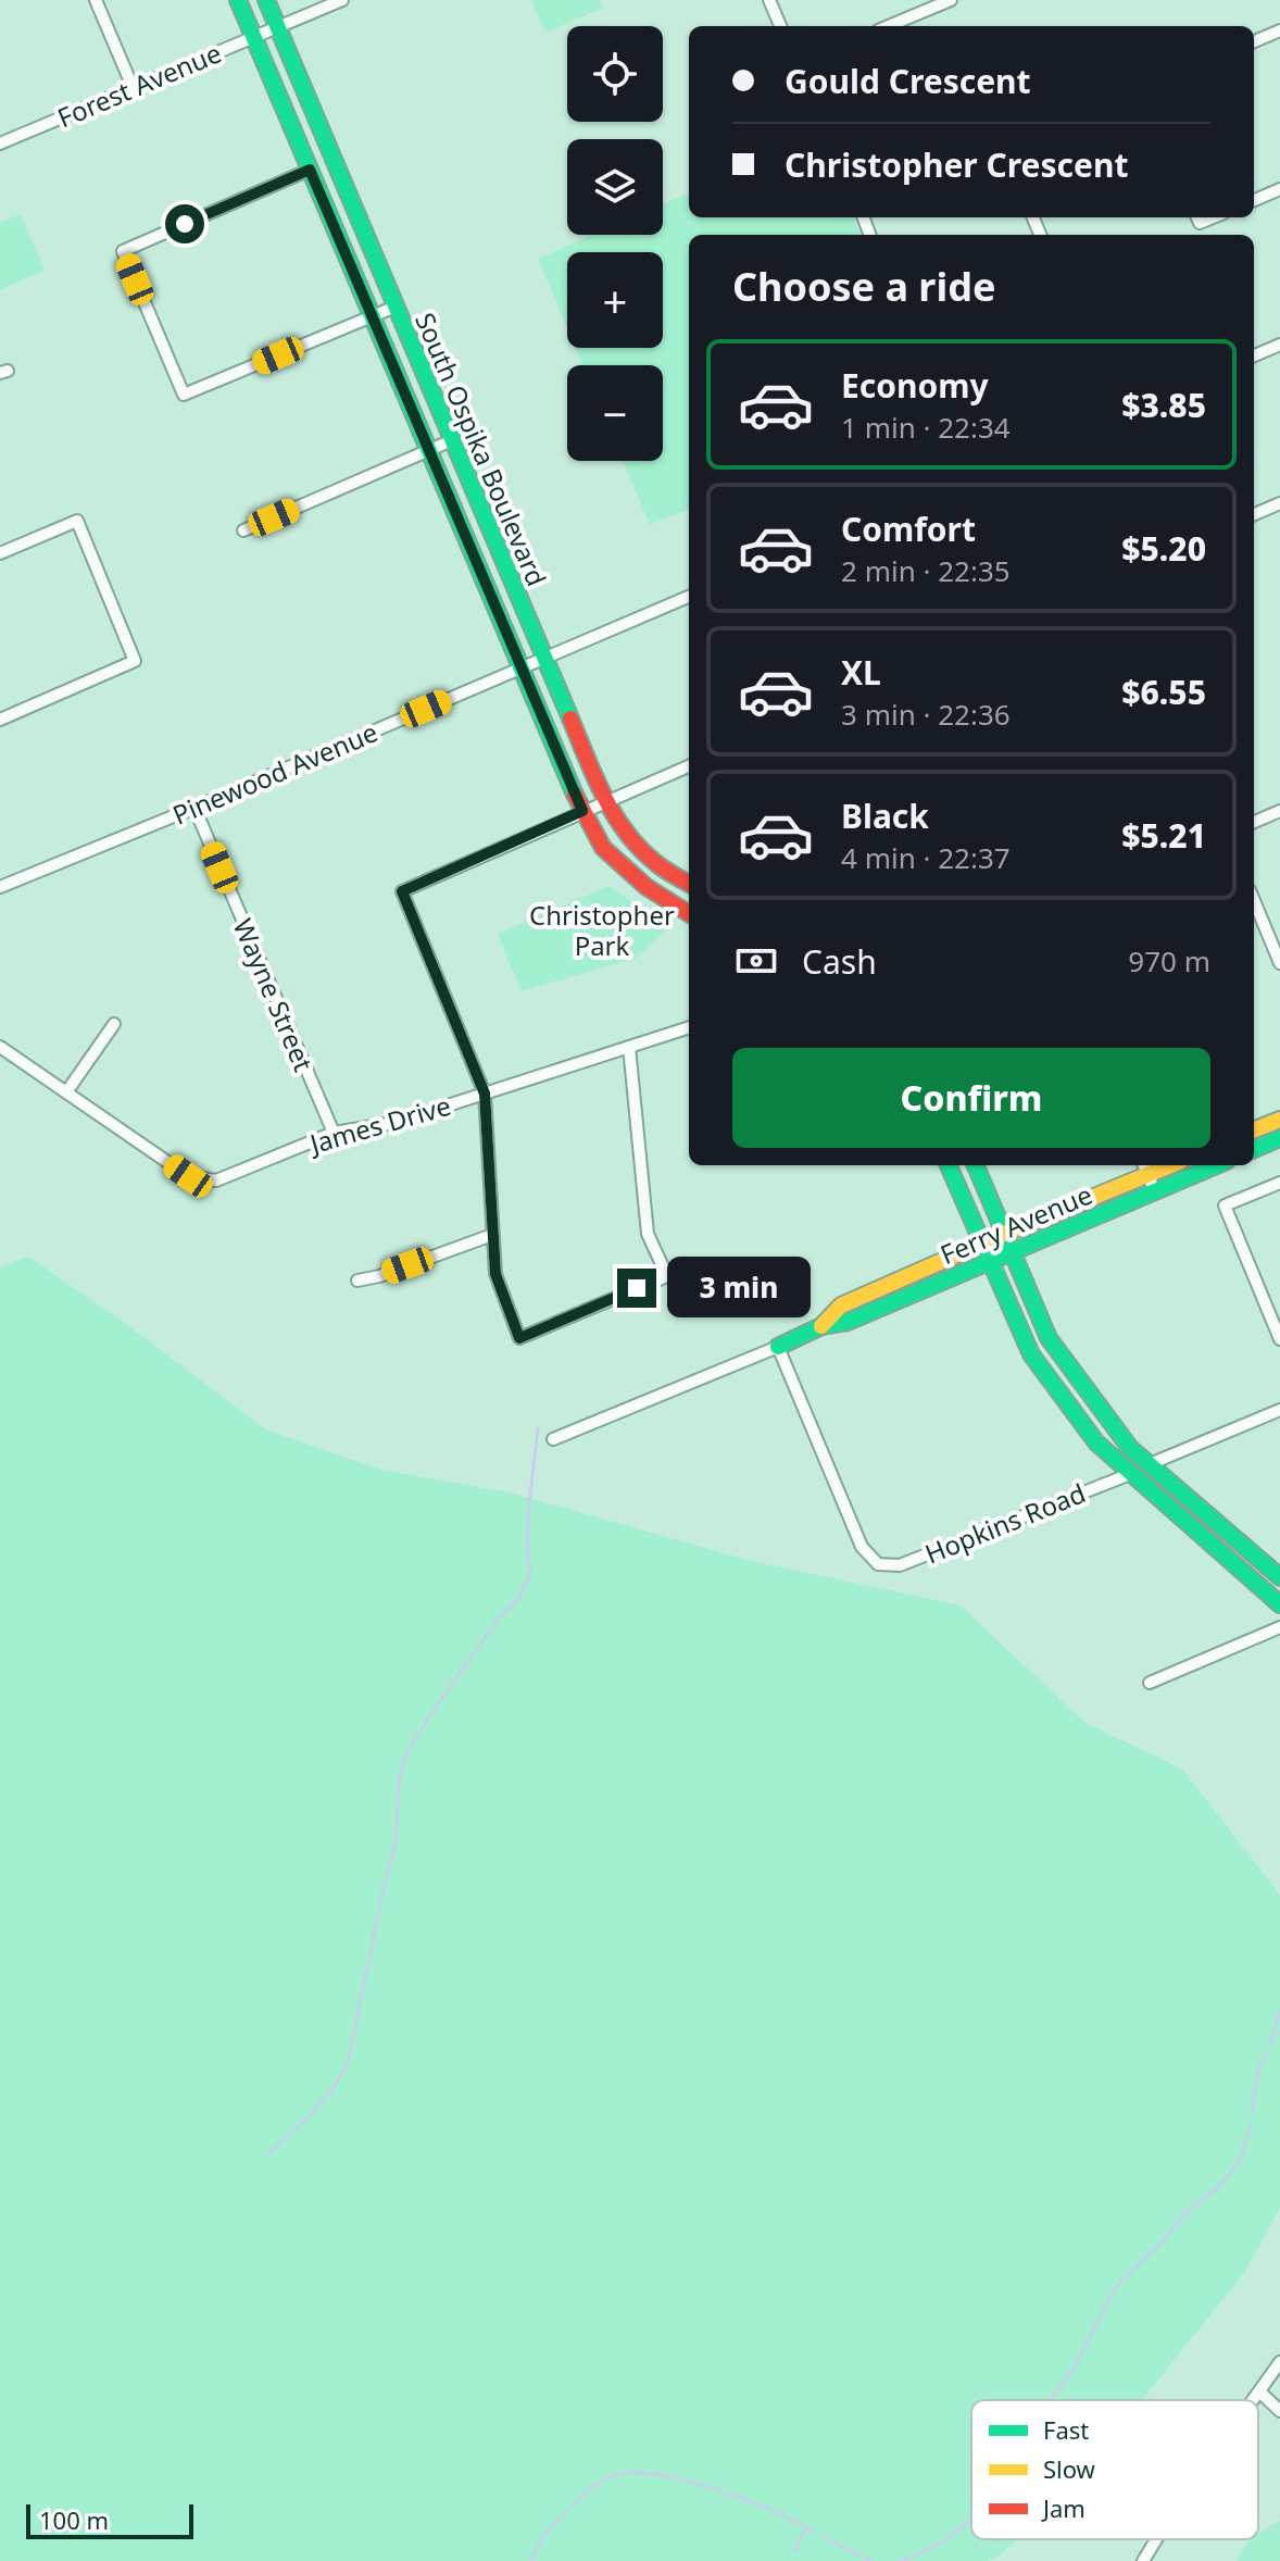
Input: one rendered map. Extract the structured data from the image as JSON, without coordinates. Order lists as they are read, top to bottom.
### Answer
{
  "streets": {
    "main road": ["South Ospika Boulevard", "Ferry Avenue"],
    "street": [
      "Forest Avenue",
      "Pinewood Avenue",
      "Wayne Street",
      "James Drive",
      "Hopkins Road"
    ]
  },
  "crossings": [
    ["Forest Avenue", "South Ospika Boulevard"],
    ["South Ospika Boulevard", "Pinewood Avenue"],
    ["Pinewood Avenue", "Wayne Street"],
    ["Wayne Street", "James Drive"],
    ["Ferry Avenue", "Hopkins Road"]
  ],
  "parks": ["Christopher Park"],
  "legend": ["Fast", "Slow", "Jam"],
  "scale_bar": "100 m",
  "page": {
    "map_buttons": ["+", "−"],
    "banner": ["Gould Crescent", "Christopher Crescent"],
    "heading": "Choose a ride",
    "list": [
      {
        "name": "Economy",
        "note": "1 min · 22:34",
        "value": "$3.85"
      },
      {
        "name": "Comfort",
        "note": "2 min · 22:35",
        "value": "$5.20"
      },
      {
        "name": "XL",
        "note": "3 min · 22:36",
        "value": "$6.55"
      },
      {
        "name": "Black",
        "note": "4 min · 22:37",
        "value": "$5.21"
      }
    ],
    "pay": ["Cash", "970 m"],
    "buttons": "Confirm",
    "bubble": "3 min",
    "scale": "100 m"
  }
}
